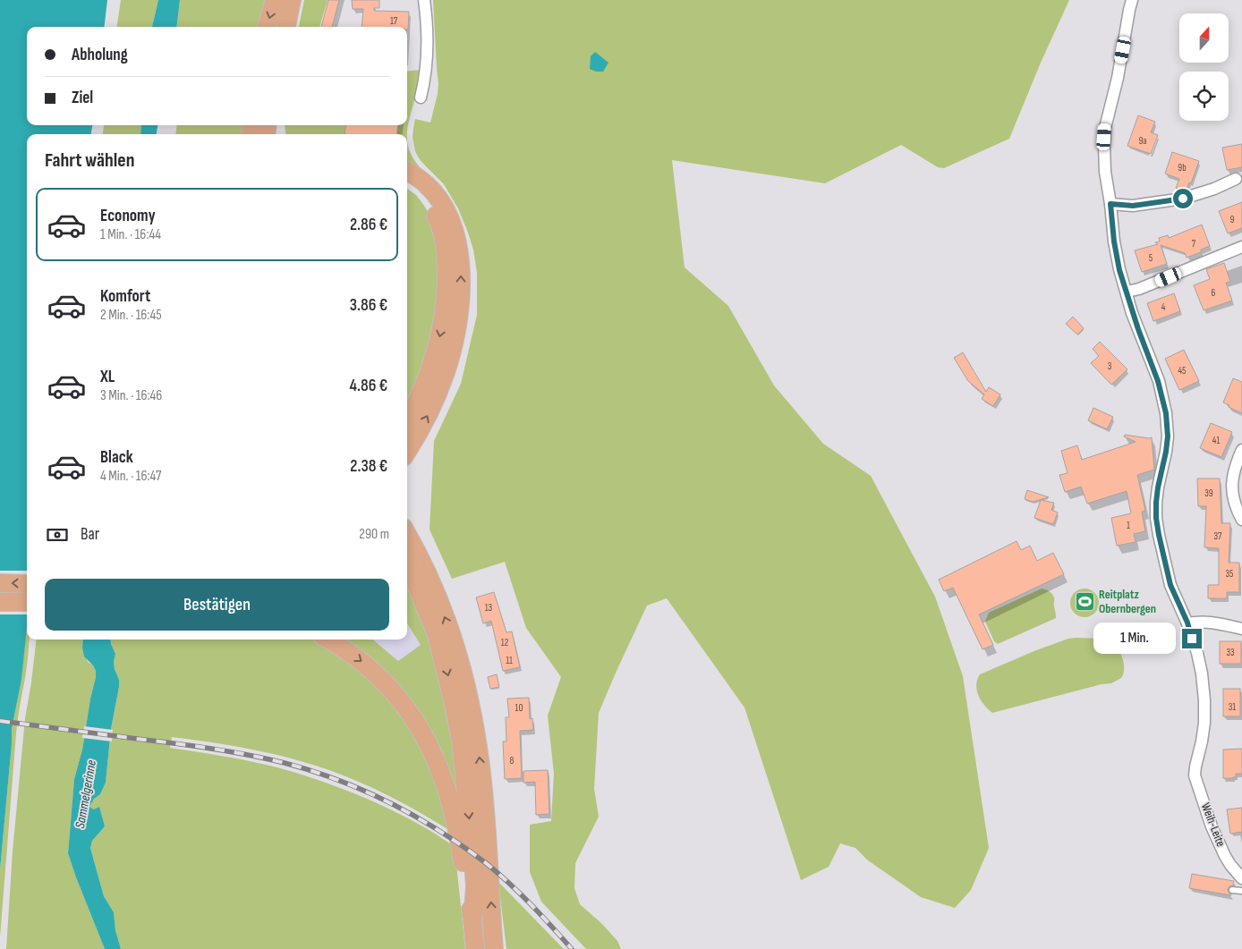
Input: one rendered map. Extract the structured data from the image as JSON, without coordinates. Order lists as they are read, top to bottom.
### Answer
{
  "streets": {
    "street": ["Weih-Leite"]
  },
  "water": ["Sammelgerinne"],
  "places": {
    "sports": ["Reitplatz Obernbergen"]
  },
  "house_numbers": [
    "17",
    "9a",
    "9b",
    "9",
    "7",
    "5",
    "6",
    "4",
    "3",
    "45",
    "41",
    "39",
    "1",
    "37",
    "35",
    "13",
    "12",
    "33",
    "11",
    "31",
    "10",
    "8"
  ],
  "north": "top",
  "page": {
    "banner": ["Abholung", "Ziel"],
    "heading": "Fahrt wählen",
    "list": [
      {
        "name": "Economy",
        "note": "1 Min. · 16:44",
        "value": "2.86 €"
      },
      {
        "name": "Komfort",
        "note": "2 Min. · 16:45",
        "value": "3.86 €"
      },
      {
        "name": "XL",
        "note": "3 Min. · 16:46",
        "value": "4.86 €"
      },
      {
        "name": "Black",
        "note": "4 Min. · 16:47",
        "value": "2.38 €"
      }
    ],
    "pay": ["Bar", "290 m"],
    "buttons": "Bestätigen",
    "bubble": "1 Min."
  }
}
